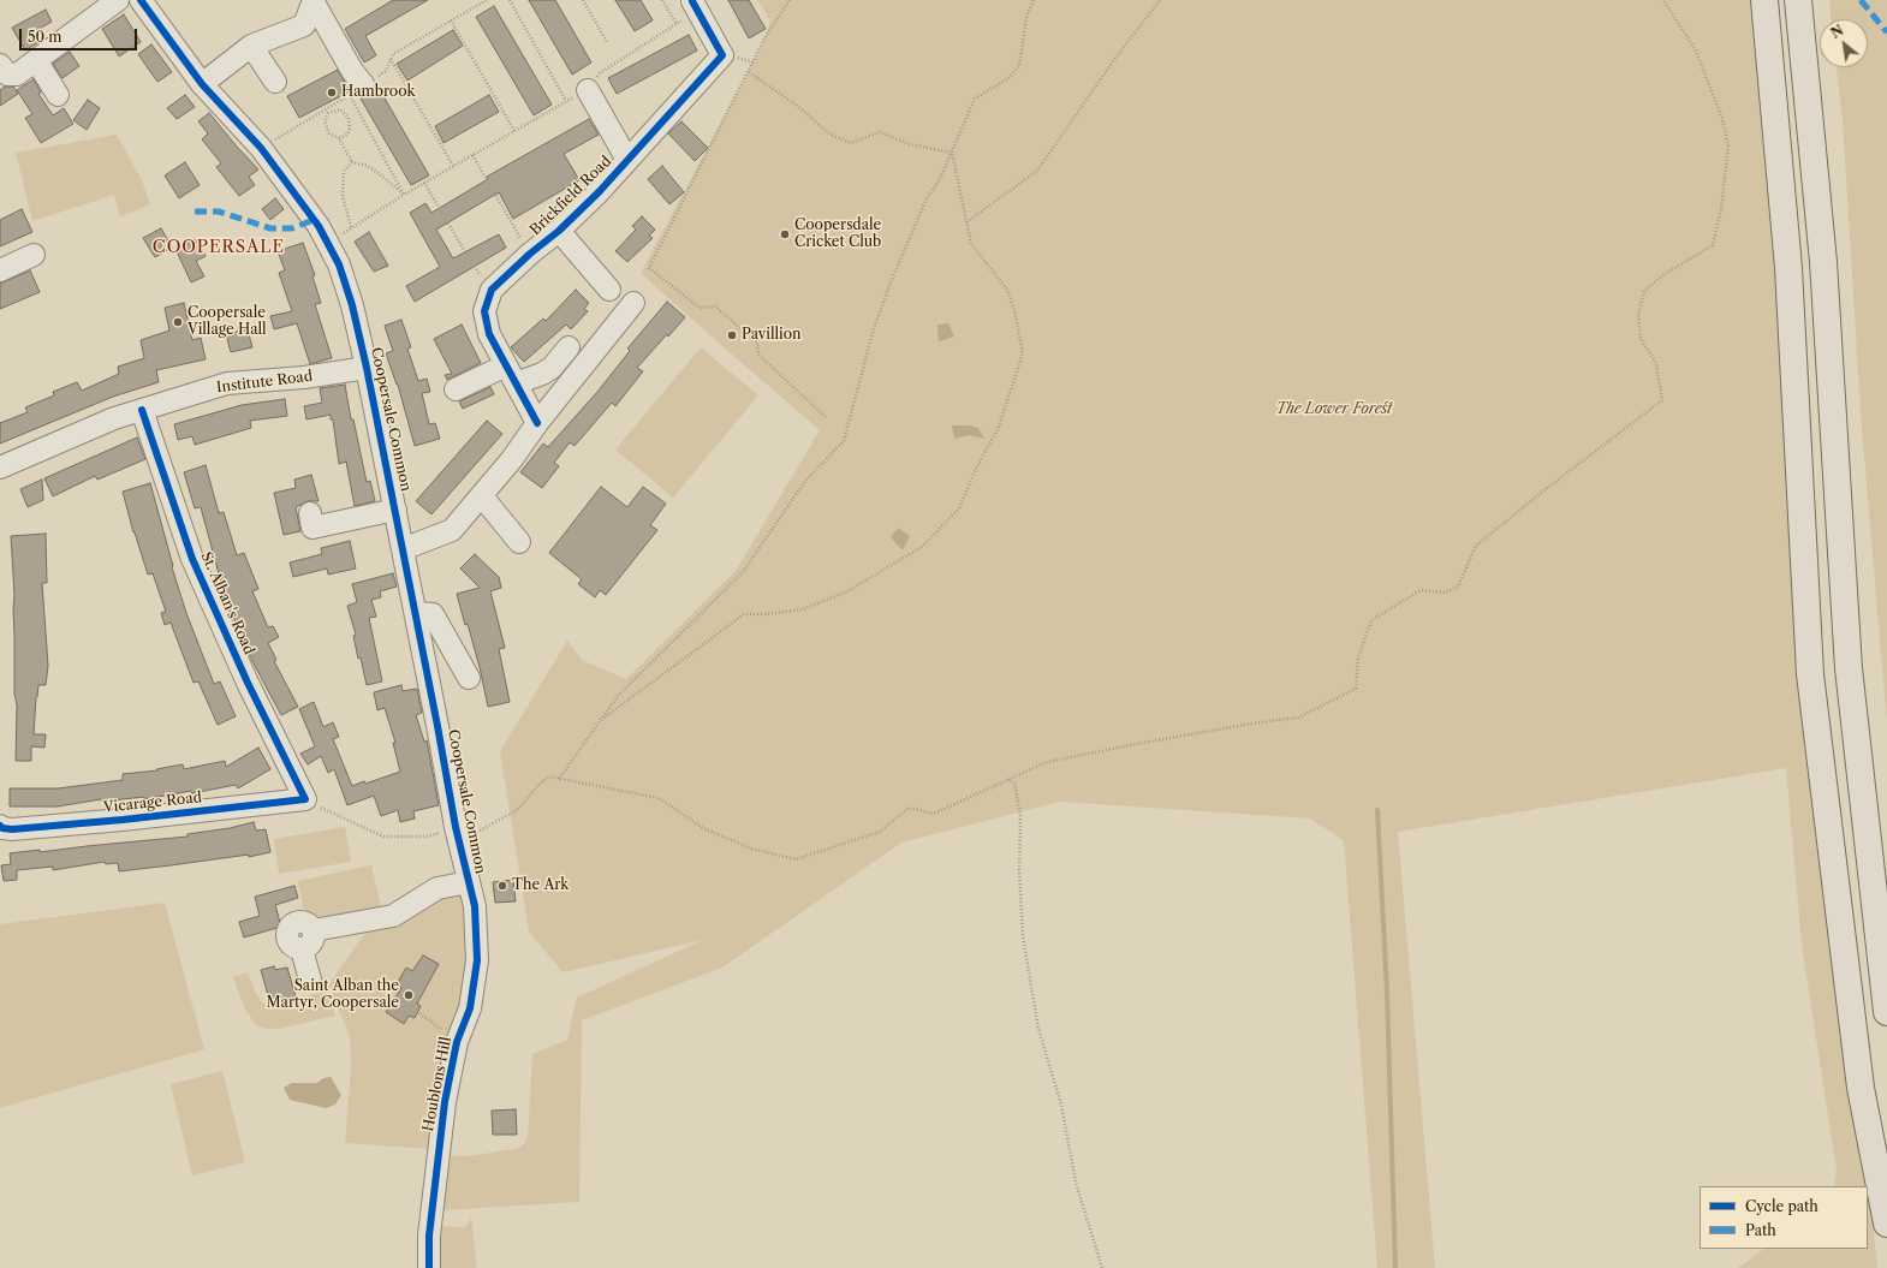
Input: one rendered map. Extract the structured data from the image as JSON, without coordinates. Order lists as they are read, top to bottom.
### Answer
{
  "streets": {
    "street": [
      "Brickfield Road",
      "Institute Road",
      "Coopersale Common",
      "St. Alban's Road",
      "Vicarage Road",
      "Houblons Hill"
    ]
  },
  "crossings": [
    ["Institute Road", "Coopersale Common"],
    ["Institute Road", "St. Alban's Road"],
    ["Coopersale Common", "Houblons Hill"],
    ["St. Alban's Road", "Vicarage Road"]
  ],
  "districts": ["COOPERSALE"],
  "parks": ["The Lower Forest"],
  "places": [
    "Hambrook",
    "Coopersdale Cricket Club",
    "Coopersale Village Hall",
    "Pavillion",
    "The Ark",
    "Saint Alban the Martyr, Coopersale"
  ],
  "legend": ["Cycle path", "Path"],
  "scale_bar": "50 m",
  "north": "top left"
}
